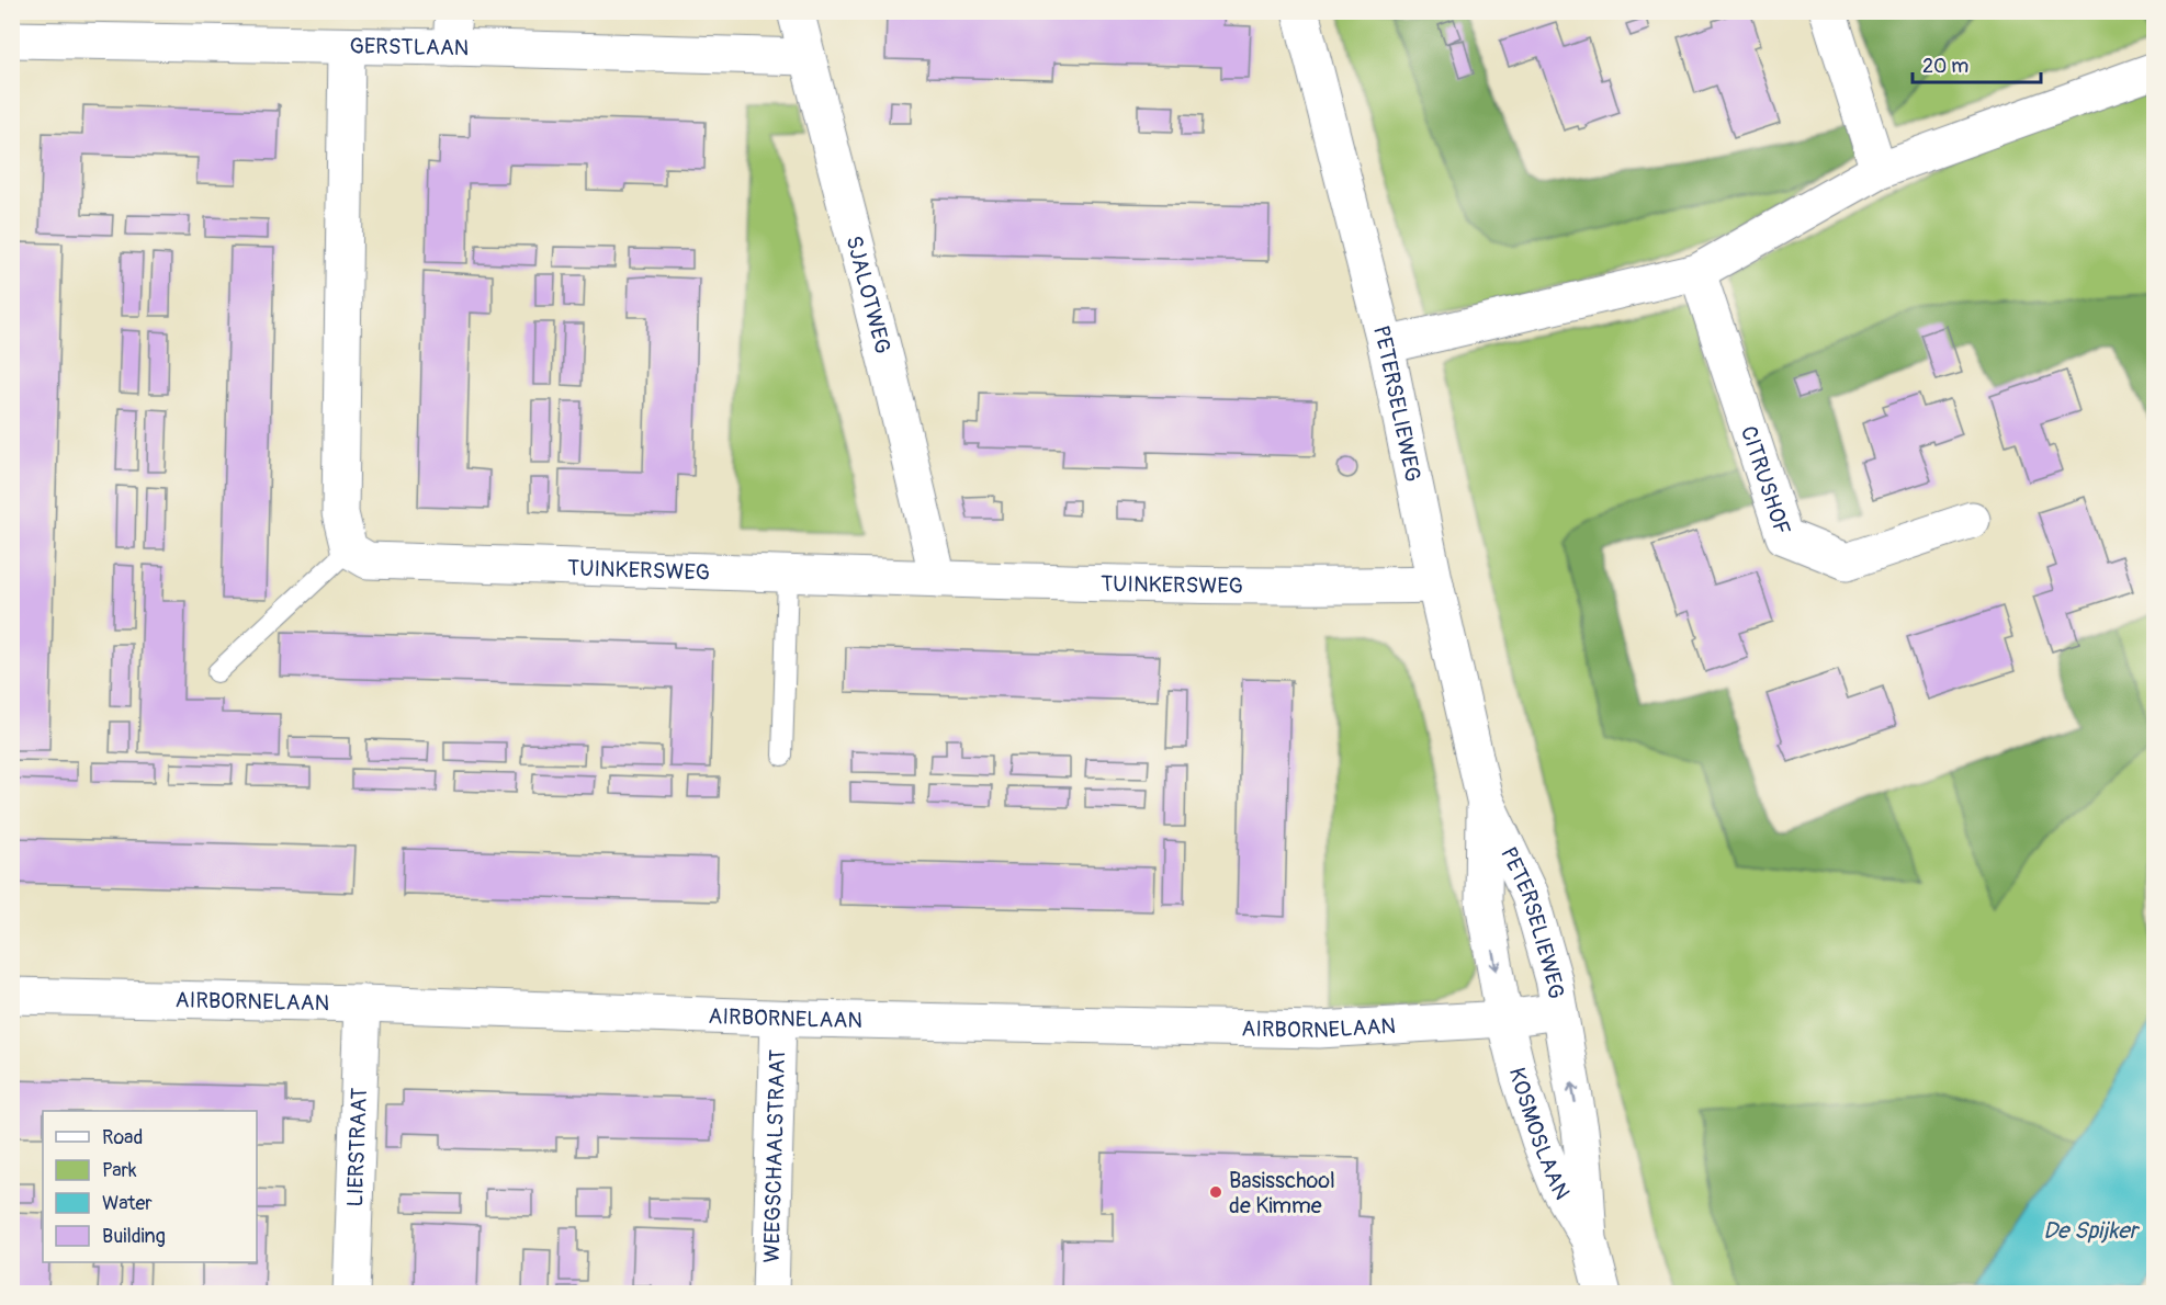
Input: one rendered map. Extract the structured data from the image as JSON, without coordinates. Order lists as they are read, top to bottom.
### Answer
{
  "streets": {
    "street": [
      "GERSTLAAN",
      "SJALOTWEG",
      "PETERSELIEWEG",
      "CITRUSHOF",
      "TUINKERSWEG",
      "AIRBORNELAAN",
      "KOSMOSLAAN",
      "LIERSTRAAT",
      "WEEGSCHAALSTRAAT"
    ]
  },
  "crossings": [
    ["GERSTLAAN", "SJALOTWEG"],
    ["SJALOTWEG", "TUINKERSWEG"],
    ["PETERSELIEWEG", "TUINKERSWEG"],
    ["PETERSELIEWEG", "AIRBORNELAAN"],
    ["PETERSELIEWEG", "KOSMOSLAAN"],
    ["AIRBORNELAAN", "KOSMOSLAAN"],
    ["AIRBORNELAAN", "LIERSTRAAT"],
    ["AIRBORNELAAN", "WEEGSCHAALSTRAAT"]
  ],
  "water": ["De Spijker"],
  "places": ["Basisschool de Kimme"],
  "legend": [
    "Road",
    "Park",
    "Water",
    "Building"
  ],
  "scale_bar": "20 m"
}
